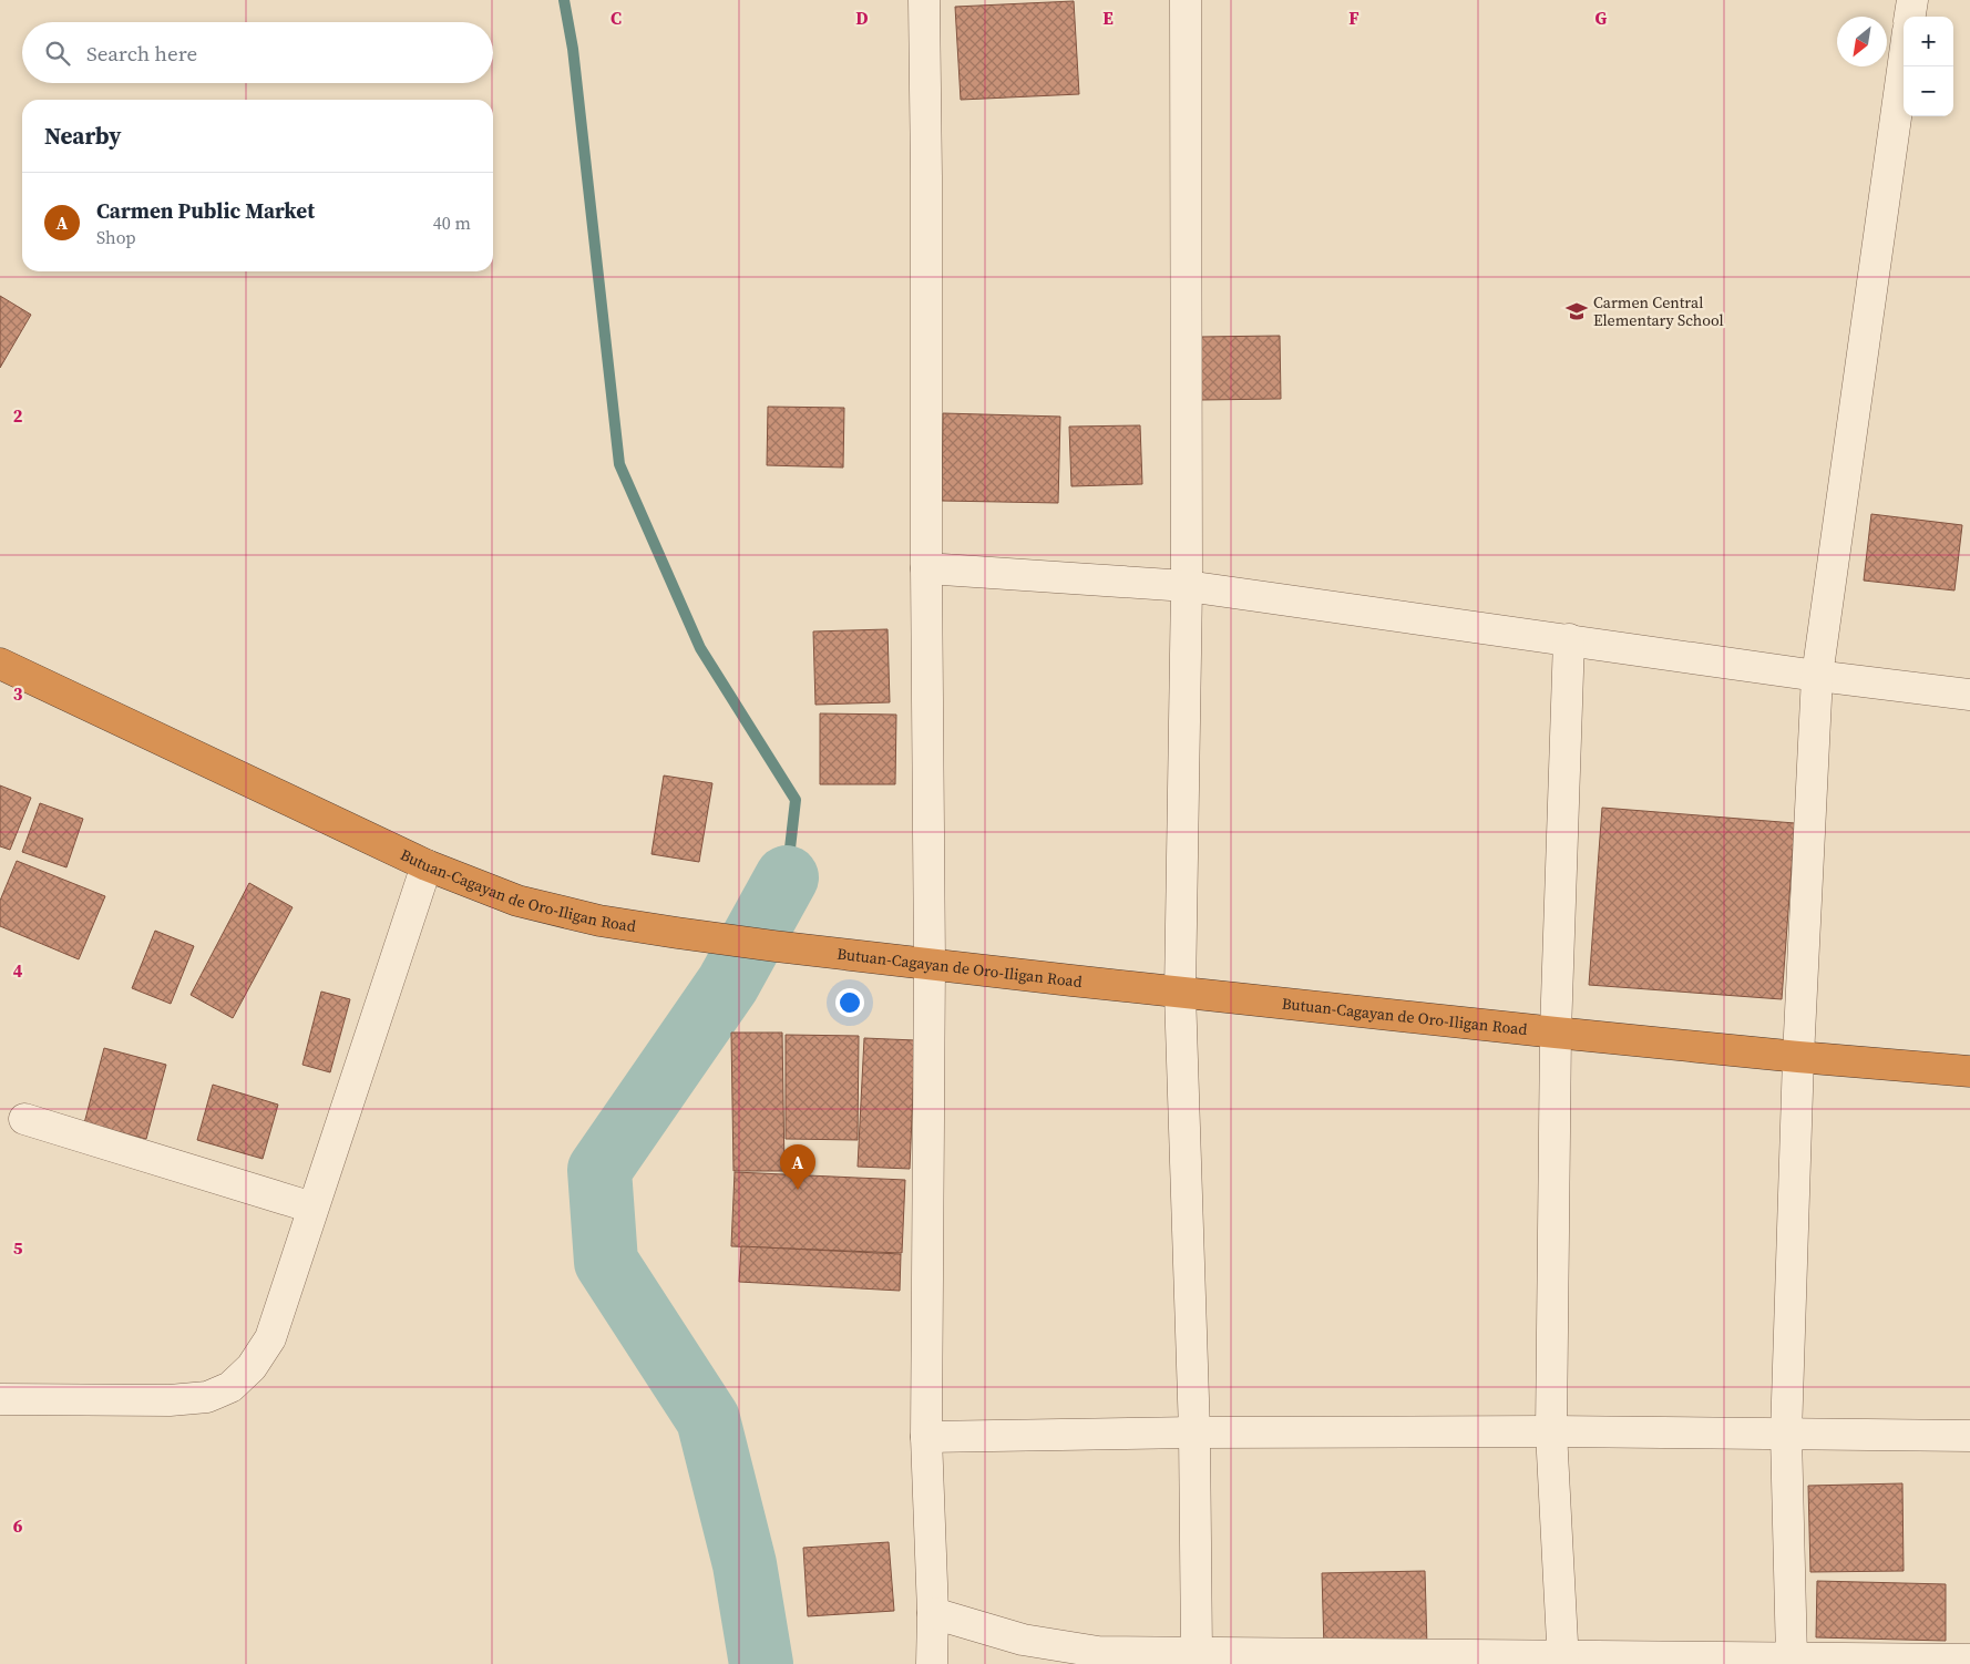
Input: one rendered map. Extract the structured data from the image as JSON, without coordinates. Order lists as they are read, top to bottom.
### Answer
{
  "streets": {
    "highway": ["Butuan-Cagayan de Oro-Iligan Road"]
  },
  "places": {
    "school or university": ["Carmen Central Elementary School"]
  },
  "north": "bottom left",
  "page": {
    "map_buttons": ["+", "−"],
    "search": "Search here",
    "heading": "Nearby",
    "list": [
      {
        "mark": "A",
        "name": "Carmen Public Market",
        "note": "Shop",
        "value": "40 m"
      }
    ],
    "pins": "A"
  },
  "grid": {
    "columns": [
      "C",
      "D",
      "E",
      "F",
      "G"
    ],
    "rows": [
      "2",
      "3",
      "4",
      "5",
      "6"
    ]
  }
}
